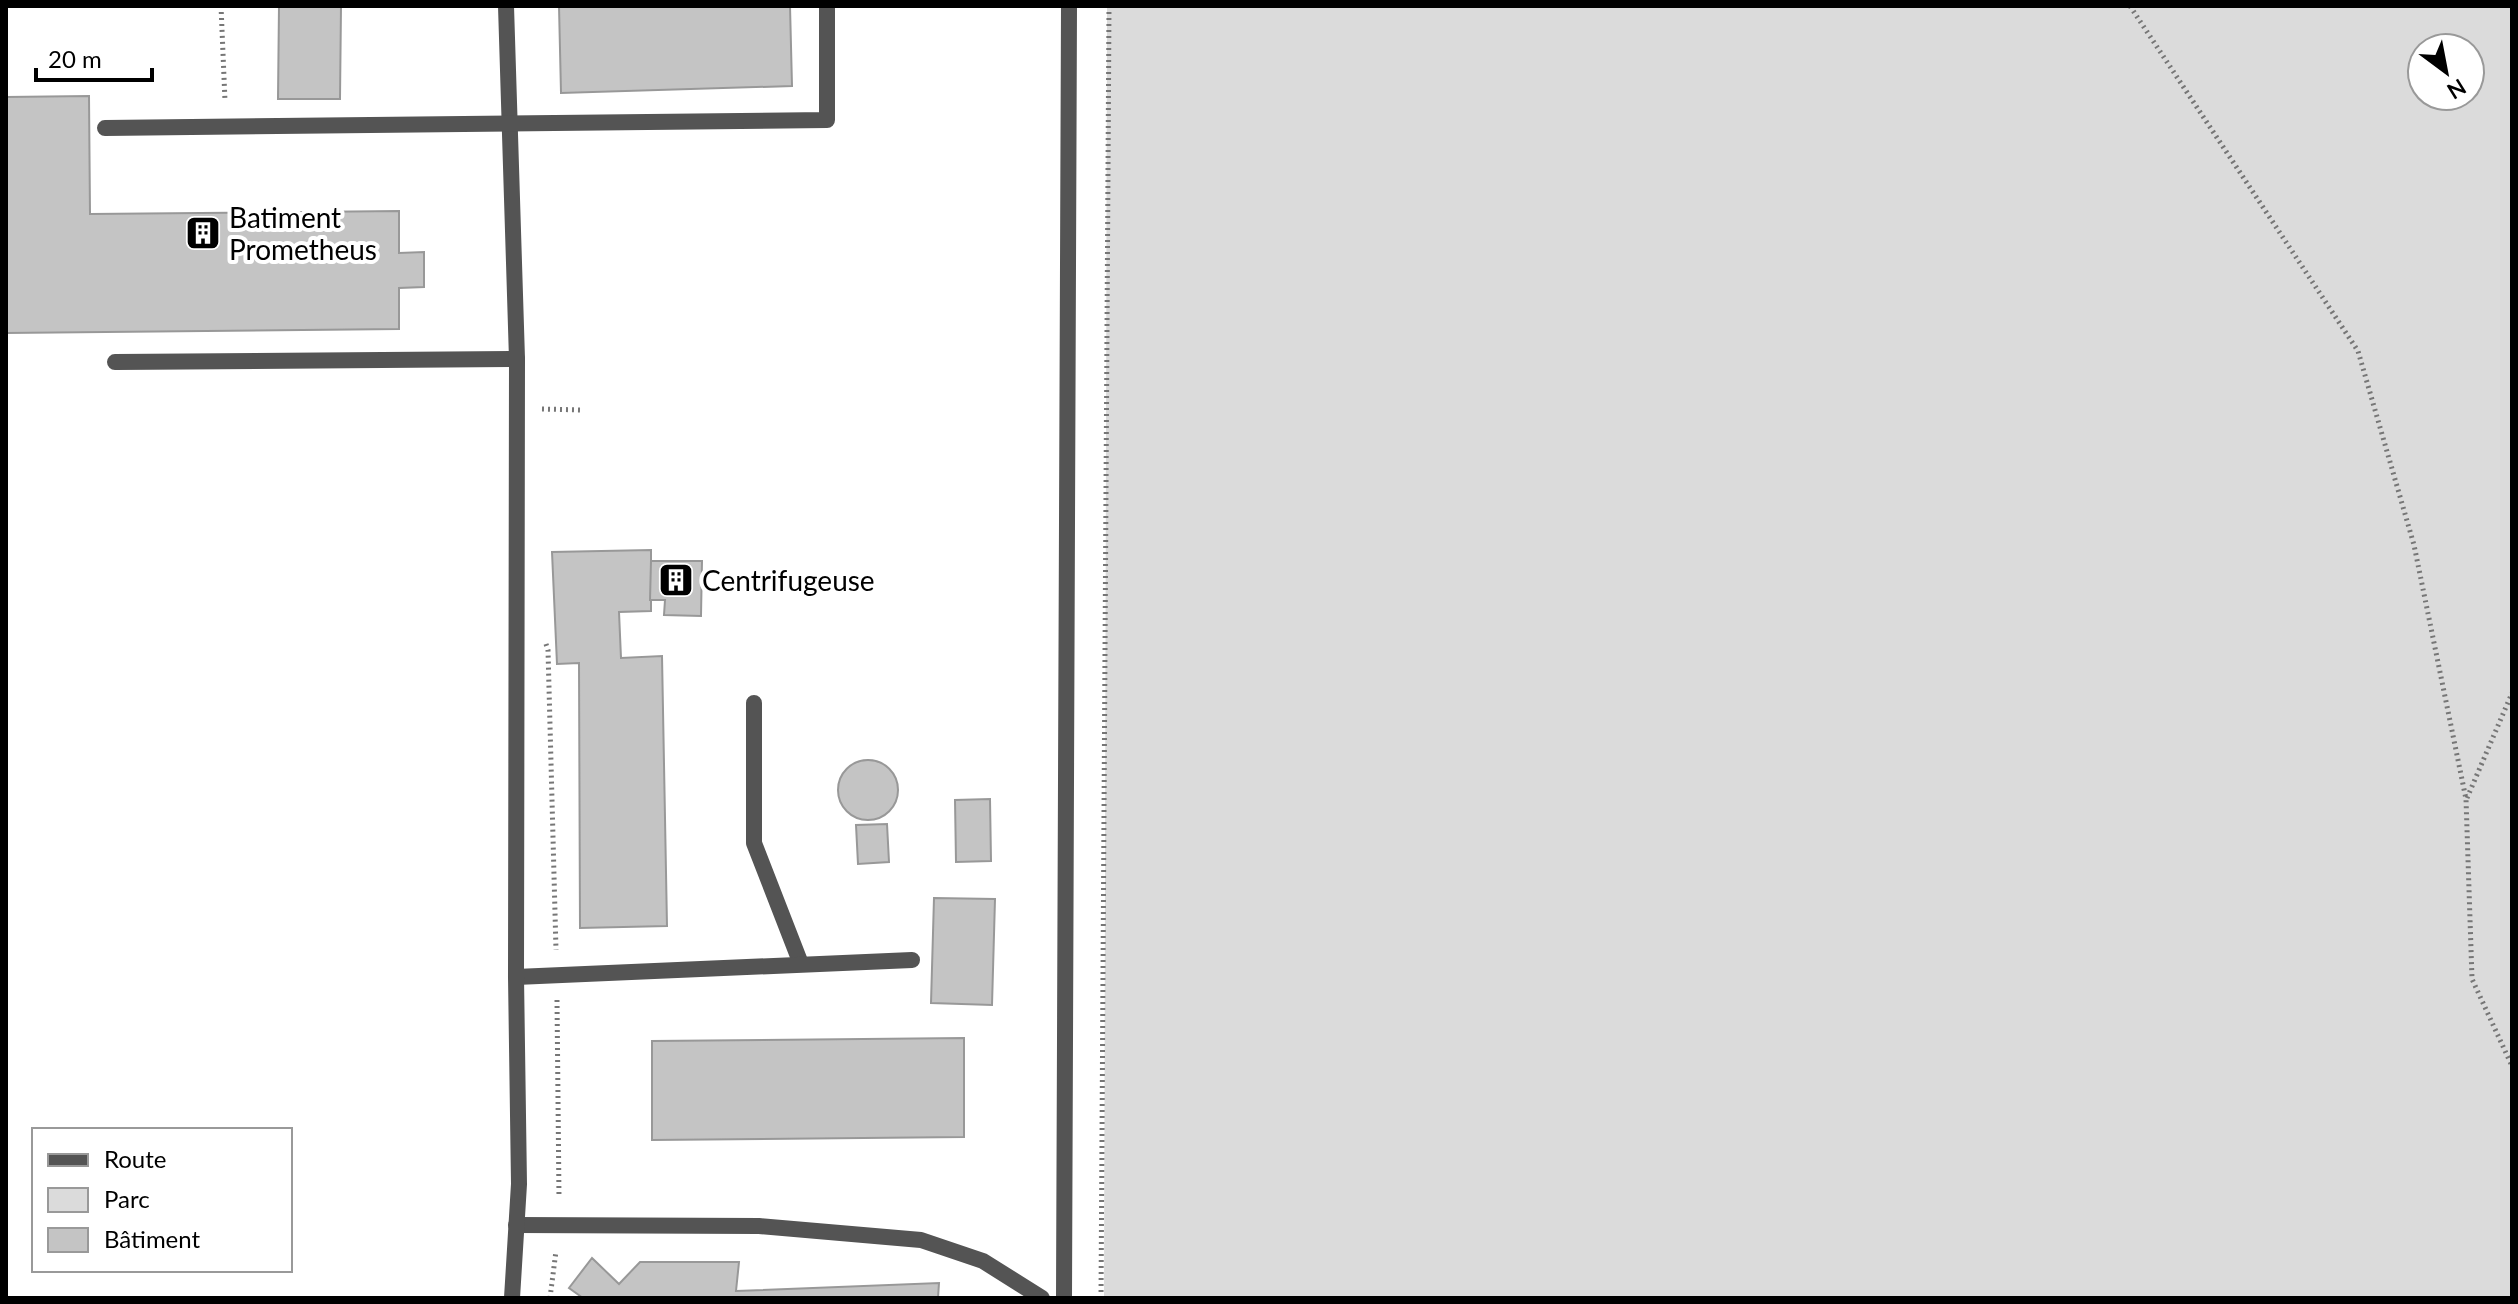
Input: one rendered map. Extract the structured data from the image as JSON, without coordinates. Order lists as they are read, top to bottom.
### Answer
{
  "places": {
    "building": ["Batiment Prometheus", "Centrifugeuse"]
  },
  "legend": ["Route", "Parc", "Bâtiment"],
  "scale_bar": "20 m",
  "north": "bottom right"
}
